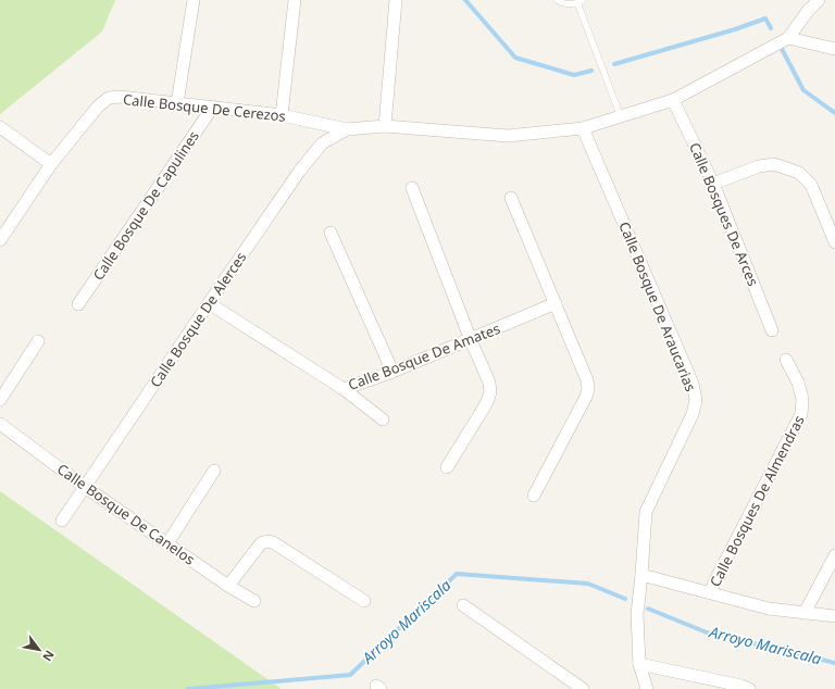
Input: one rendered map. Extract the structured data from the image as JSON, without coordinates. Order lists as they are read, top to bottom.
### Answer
{
  "streets": {
    "street": [
      "Calle Bosque De Cerezos",
      "Calle Bosque De Capulines",
      "Calle Bosques De Arces",
      "Calle Bosque De Araucarias",
      "Calle Bosque De Alerces",
      "Calle Bosque De Amates",
      "Calle Bosques De Almendras",
      "Calle Bosque De Canelos"
    ]
  },
  "crossings": [
    ["Calle Bosque De Cerezos", "Calle Bosque De Capulines"],
    ["Calle Bosque De Cerezos", "Calle Bosque De Alerces"],
    ["Calle Bosque De Alerces", "Calle Bosque De Amates"],
    ["Calle Bosque De Alerces", "Calle Bosque De Canelos"]
  ],
  "water": ["Arroyo Mariscala"],
  "north": "bottom right"
}
